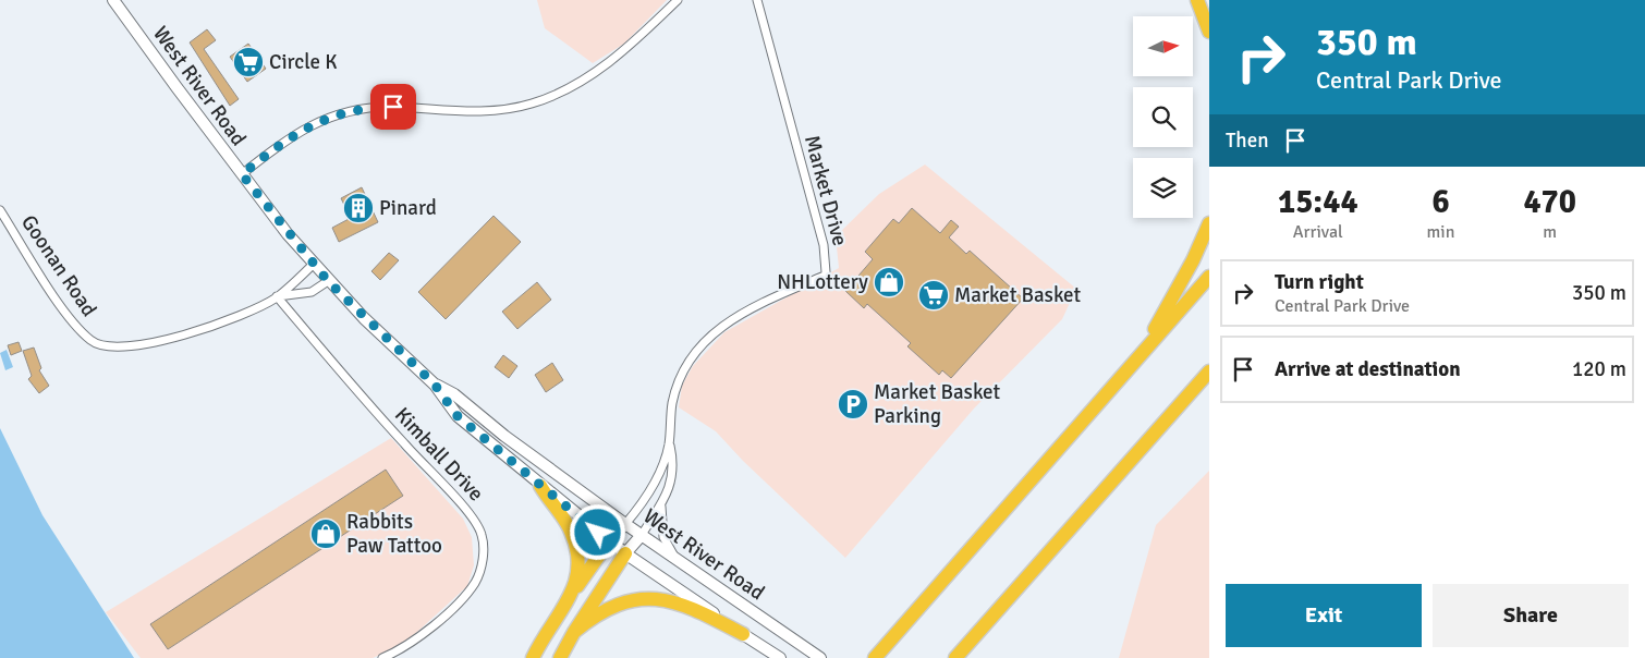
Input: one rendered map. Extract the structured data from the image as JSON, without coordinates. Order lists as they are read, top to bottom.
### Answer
{
  "streets": {
    "main road": ["West River Road"],
    "street": ["Market Drive", "Goonan Road", "Kimball Drive"]
  },
  "crossings": [
    ["West River Road", "Market Drive"],
    ["West River Road", "Goonan Road"],
    ["Goonan Road", "Kimball Drive"]
  ],
  "places": {
    "supermarket": ["Circle K", "Market Basket"],
    "building": ["Pinard"],
    "shop": ["NHLottery", "Rabbits Paw Tattoo"],
    "parking": ["Market Basket Parking"]
  },
  "north": "right",
  "page": {
    "turn": ["350 m", "Central Park Drive"],
    "then": "Then",
    "eta": [
      "15:44",
      "Arrival",
      "6",
      "min",
      "470",
      "m"
    ],
    "list": [
      {
        "name": "Turn right",
        "note": "Central Park Drive",
        "value": "350 m"
      },
      {
        "name": "Arrive at destination",
        "value": "120 m"
      }
    ],
    "buttons": ["Exit", "Share"]
  }
}
